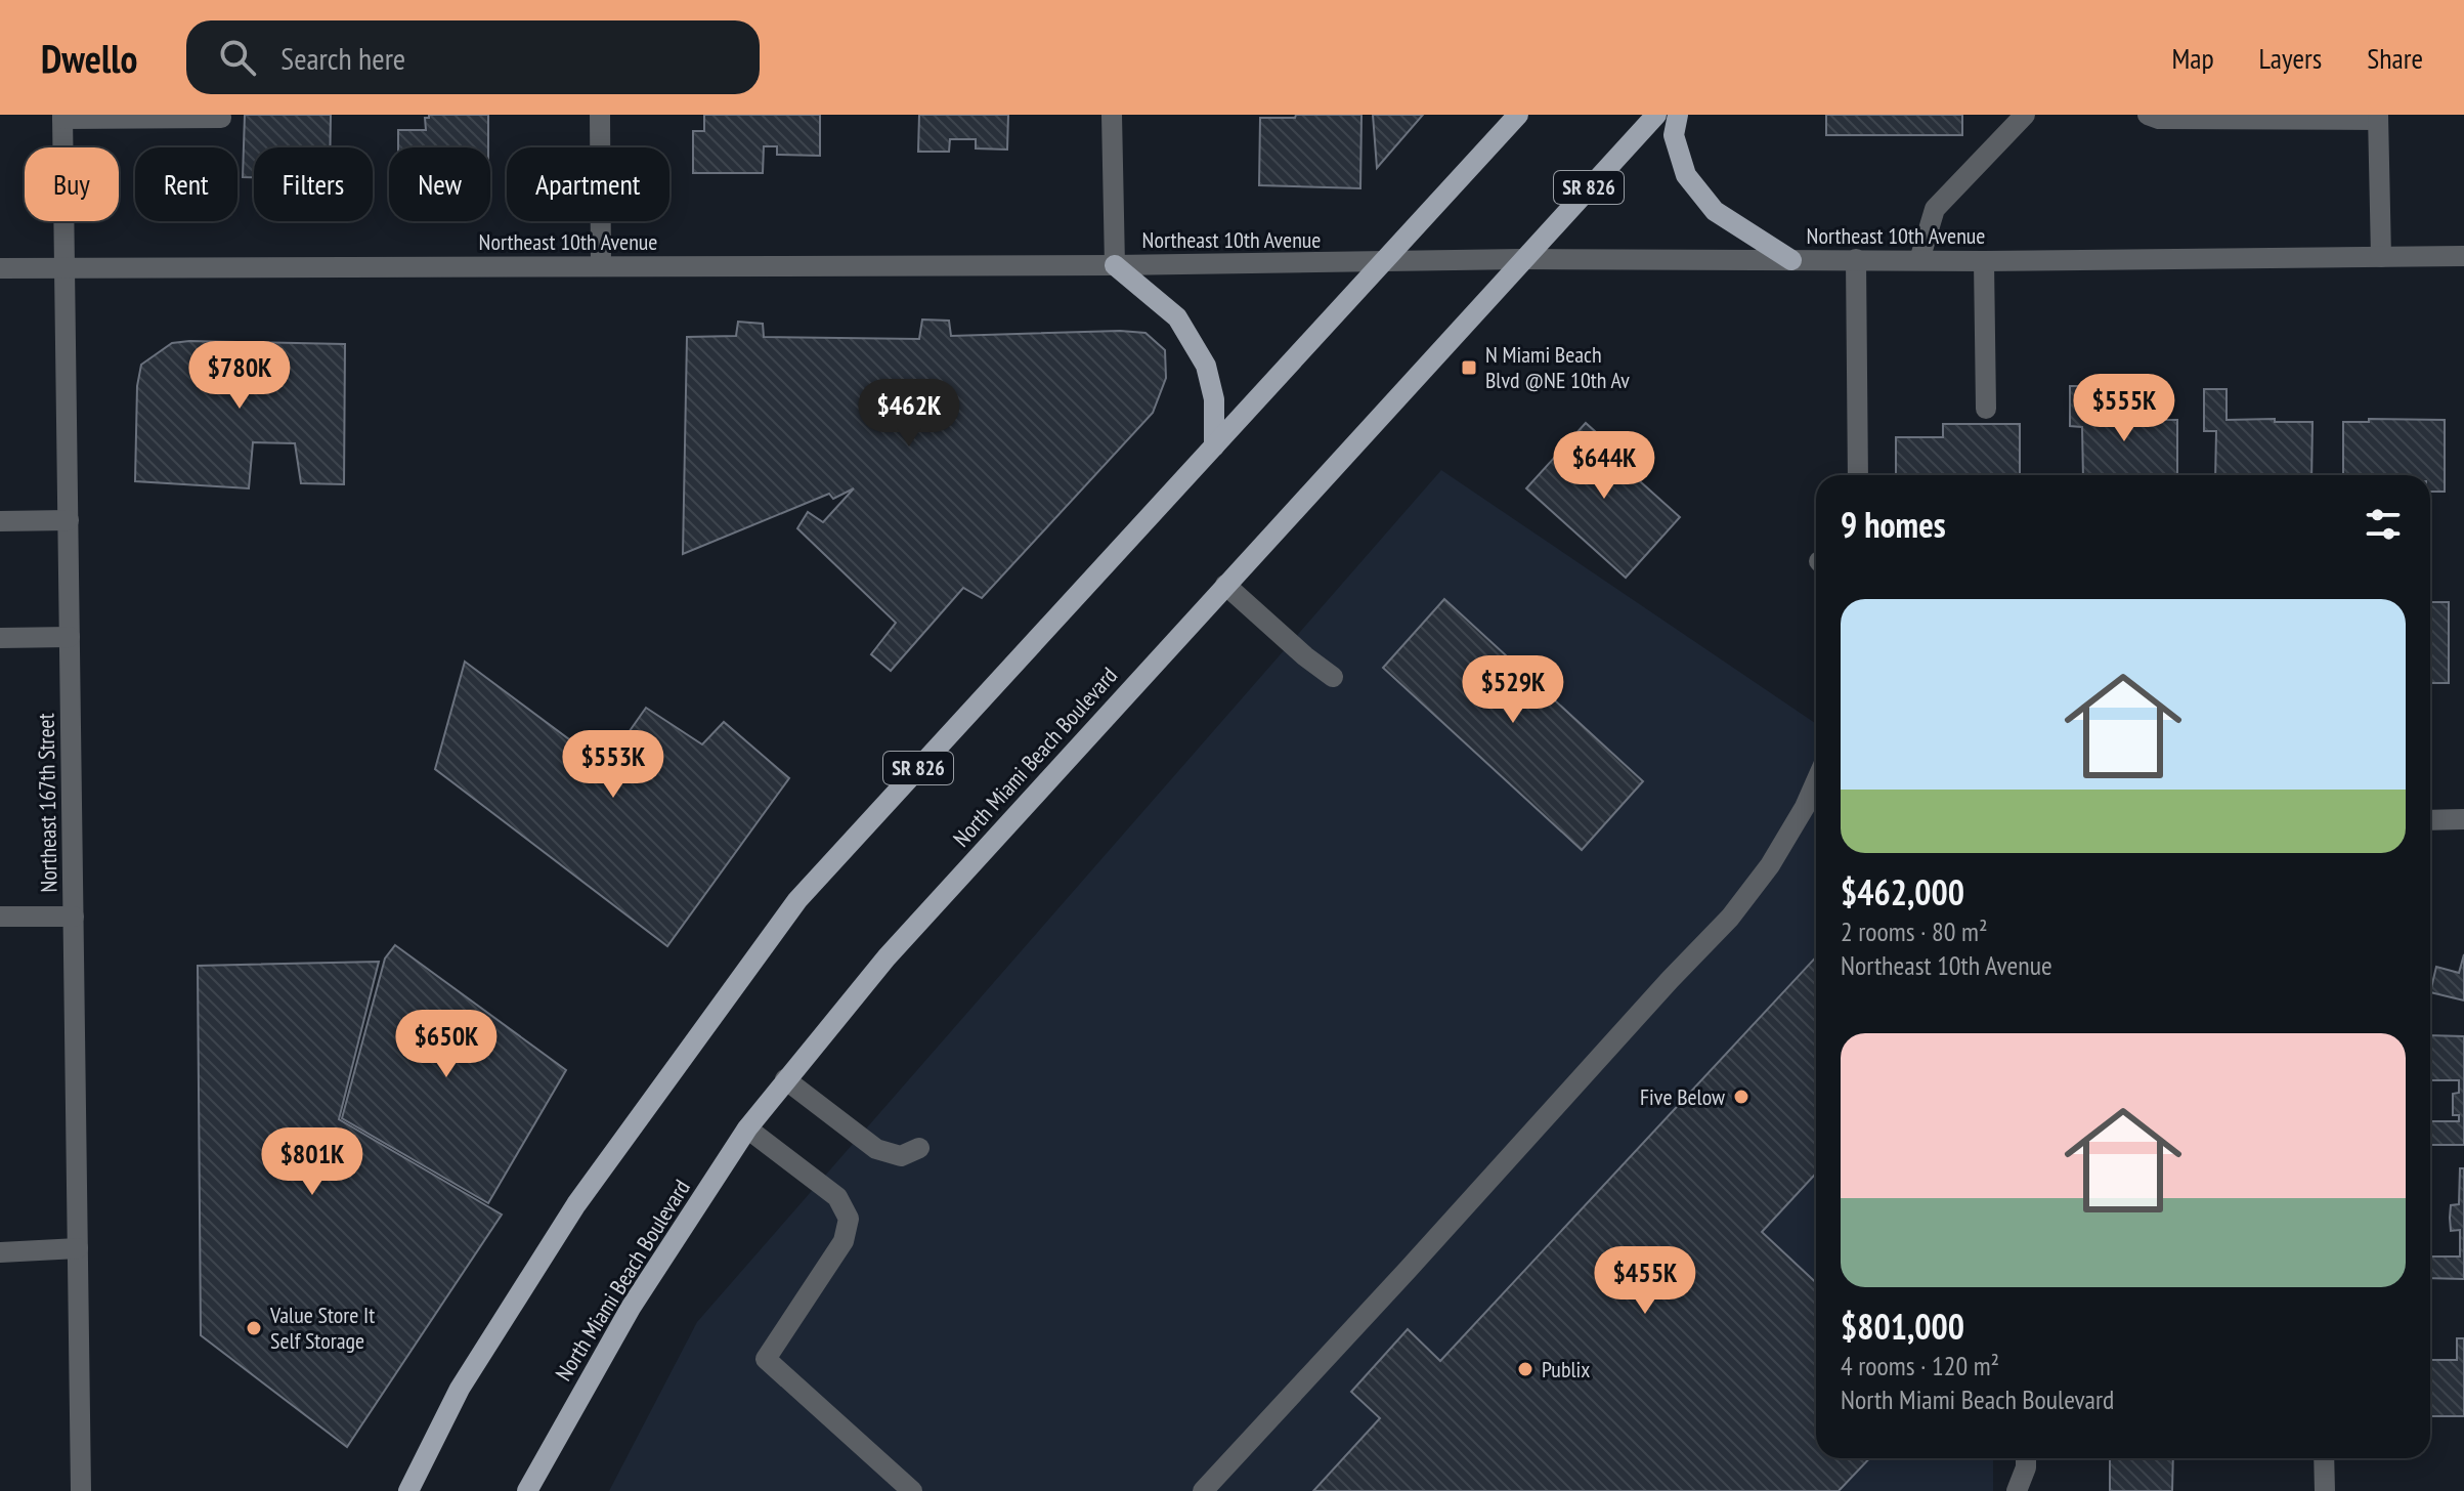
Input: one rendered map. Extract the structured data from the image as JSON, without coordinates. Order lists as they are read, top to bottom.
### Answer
{
  "streets": {
    "main road": ["SR 826", "North Miami Beach Boulevard"],
    "street": ["Northeast 10th Avenue", "Northeast 167th Street"]
  },
  "crossings": [
    ["SR 826", "Northeast 10th Avenue"],
    ["Northeast 10th Avenue", "North Miami Beach Boulevard"],
    ["Northeast 10th Avenue", "Northeast 167th Street"]
  ],
  "places": {
    "transit": ["N Miami Beach Blvd @NE 10th Av"],
    "other": ["Five Below", "Value Store It Self Storage", "Publix"]
  },
  "page": {
    "header": "Dwello",
    "search": "Search here",
    "nav": ["Map", "Layers", "Share"],
    "chip": [
      "Buy",
      "Rent",
      "Filters",
      "New",
      "Apartment"
    ],
    "price": [
      "$780K",
      "$555K",
      "$462K",
      "$644K",
      "$529K",
      "$553K",
      "$650K",
      "$801K",
      "$455K"
    ],
    "heading": "9 homes",
    "list": [
      {
        "name": "$462,000",
        "note": "2 rooms · 80 m² · Northeast 10th Avenue"
      },
      {
        "name": "$801,000",
        "note": "4 rooms · 120 m² · North Miami Beach Boulevard"
      }
    ]
  }
}
